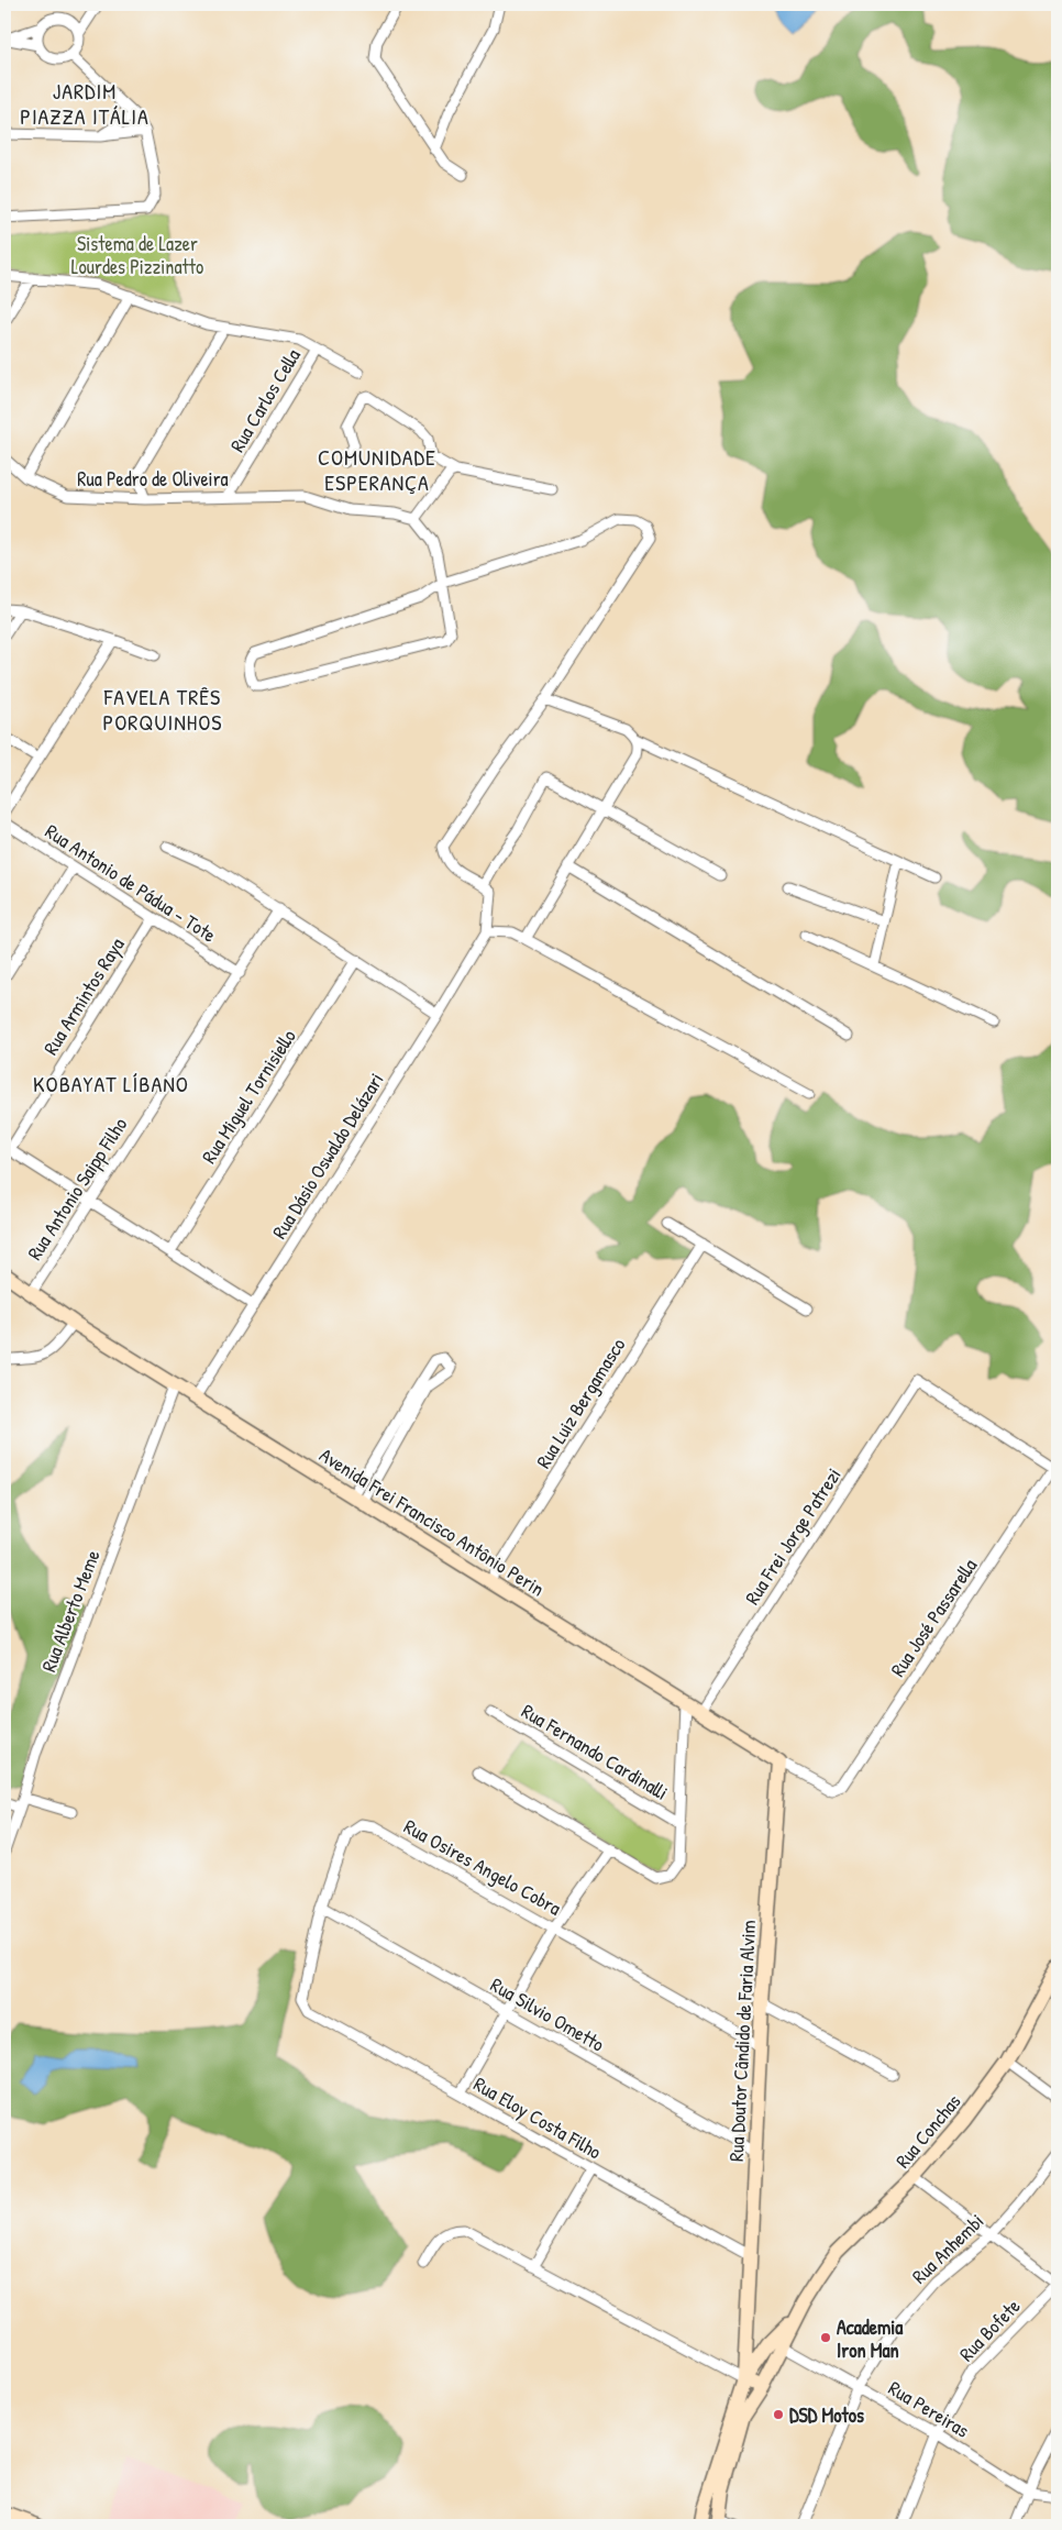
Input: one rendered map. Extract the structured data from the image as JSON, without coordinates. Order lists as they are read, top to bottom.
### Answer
{
  "streets": {
    "street": [
      "Rua Carlos Cella",
      "Rua Pedro de Oliveira",
      "Rua Antonio de Pádua - Tote",
      "Rua Armintos Raya",
      "Rua Miguel Tornisiello",
      "Rua Dásio Oswaldo Delázari",
      "Rua Antonio Saipp Filho",
      "Rua Luiz Bergamasco",
      "Avenida Frei Francisco Antônio Perin",
      "Rua Frei Jorge Patrezi",
      "Rua Alberto Meme",
      "Rua José Passarella",
      "Rua Fernando Cardinalli",
      "Rua Osires Angelo Cobra",
      "Rua Silvio Ometto",
      "Rua Doutor Cândido de Faria Alvim",
      "Rua Eloy Costa Filho",
      "Rua Conchas",
      "Rua Anhembi",
      "Rua Bofete",
      "Rua Pereiras"
    ]
  },
  "crossings": [
    ["Rua Carlos Cella", "Rua Pedro de Oliveira"],
    ["Rua Antonio de Pádua - Tote", "Rua Armintos Raya"],
    ["Rua Antonio de Pádua - Tote", "Rua Antonio Saipp Filho"],
    ["Rua Dásio Oswaldo Delázari", "Avenida Frei Francisco Antônio Perin"],
    ["Rua Antonio Saipp Filho", "Avenida Frei Francisco Antônio Perin"],
    ["Rua Luiz Bergamasco", "Avenida Frei Francisco Antônio Perin"],
    ["Avenida Frei Francisco Antônio Perin", "Rua Frei Jorge Patrezi"],
    ["Avenida Frei Francisco Antônio Perin", "Rua Alberto Meme"],
    ["Avenida Frei Francisco Antônio Perin", "Rua José Passarella"],
    ["Avenida Frei Francisco Antônio Perin", "Rua Doutor Cândido de Faria Alvim"],
    ["Rua Frei Jorge Patrezi", "Rua José Passarella"],
    ["Rua Osires Angelo Cobra", "Rua Silvio Ometto"],
    ["Rua Osires Angelo Cobra", "Rua Doutor Cândido de Faria Alvim"],
    ["Rua Osires Angelo Cobra", "Rua Eloy Costa Filho"],
    ["Rua Silvio Ometto", "Rua Doutor Cândido de Faria Alvim"],
    ["Rua Doutor Cândido de Faria Alvim", "Rua Eloy Costa Filho"],
    ["Rua Doutor Cândido de Faria Alvim", "Rua Conchas"],
    ["Rua Conchas", "Rua Pereiras"],
    ["Rua Anhembi", "Rua Pereiras"],
    ["Rua Bofete", "Rua Pereiras"]
  ],
  "districts": [
    "JARDIM PIAZZA ITÁLIA",
    "COMUNIDADE ESPERANÇA",
    "FAVELA TRÊS PORQUINHOS",
    "KOBAYAT LÍBANO"
  ],
  "parks": ["Sistema de Lazer Lourdes Pizzinatto"],
  "places": ["Academia Iron Man", "DSD Motos"]
}
